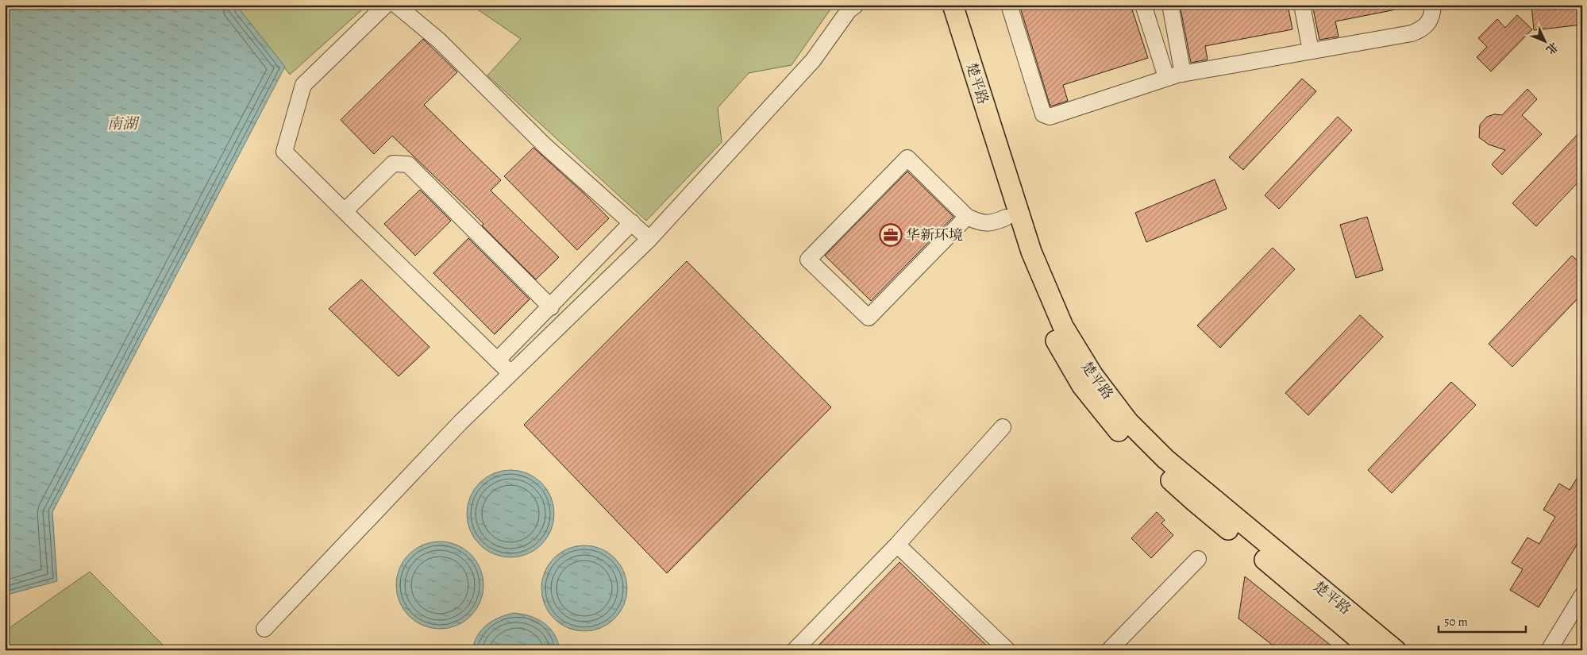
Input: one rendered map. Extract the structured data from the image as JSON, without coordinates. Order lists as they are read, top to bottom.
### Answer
{
  "streets": {
    "main road": ["楚平路"]
  },
  "water": ["南湖"],
  "places": {
    "office": ["华新环境"]
  },
  "scale_bar": "50 m",
  "north": "bottom right"
}
